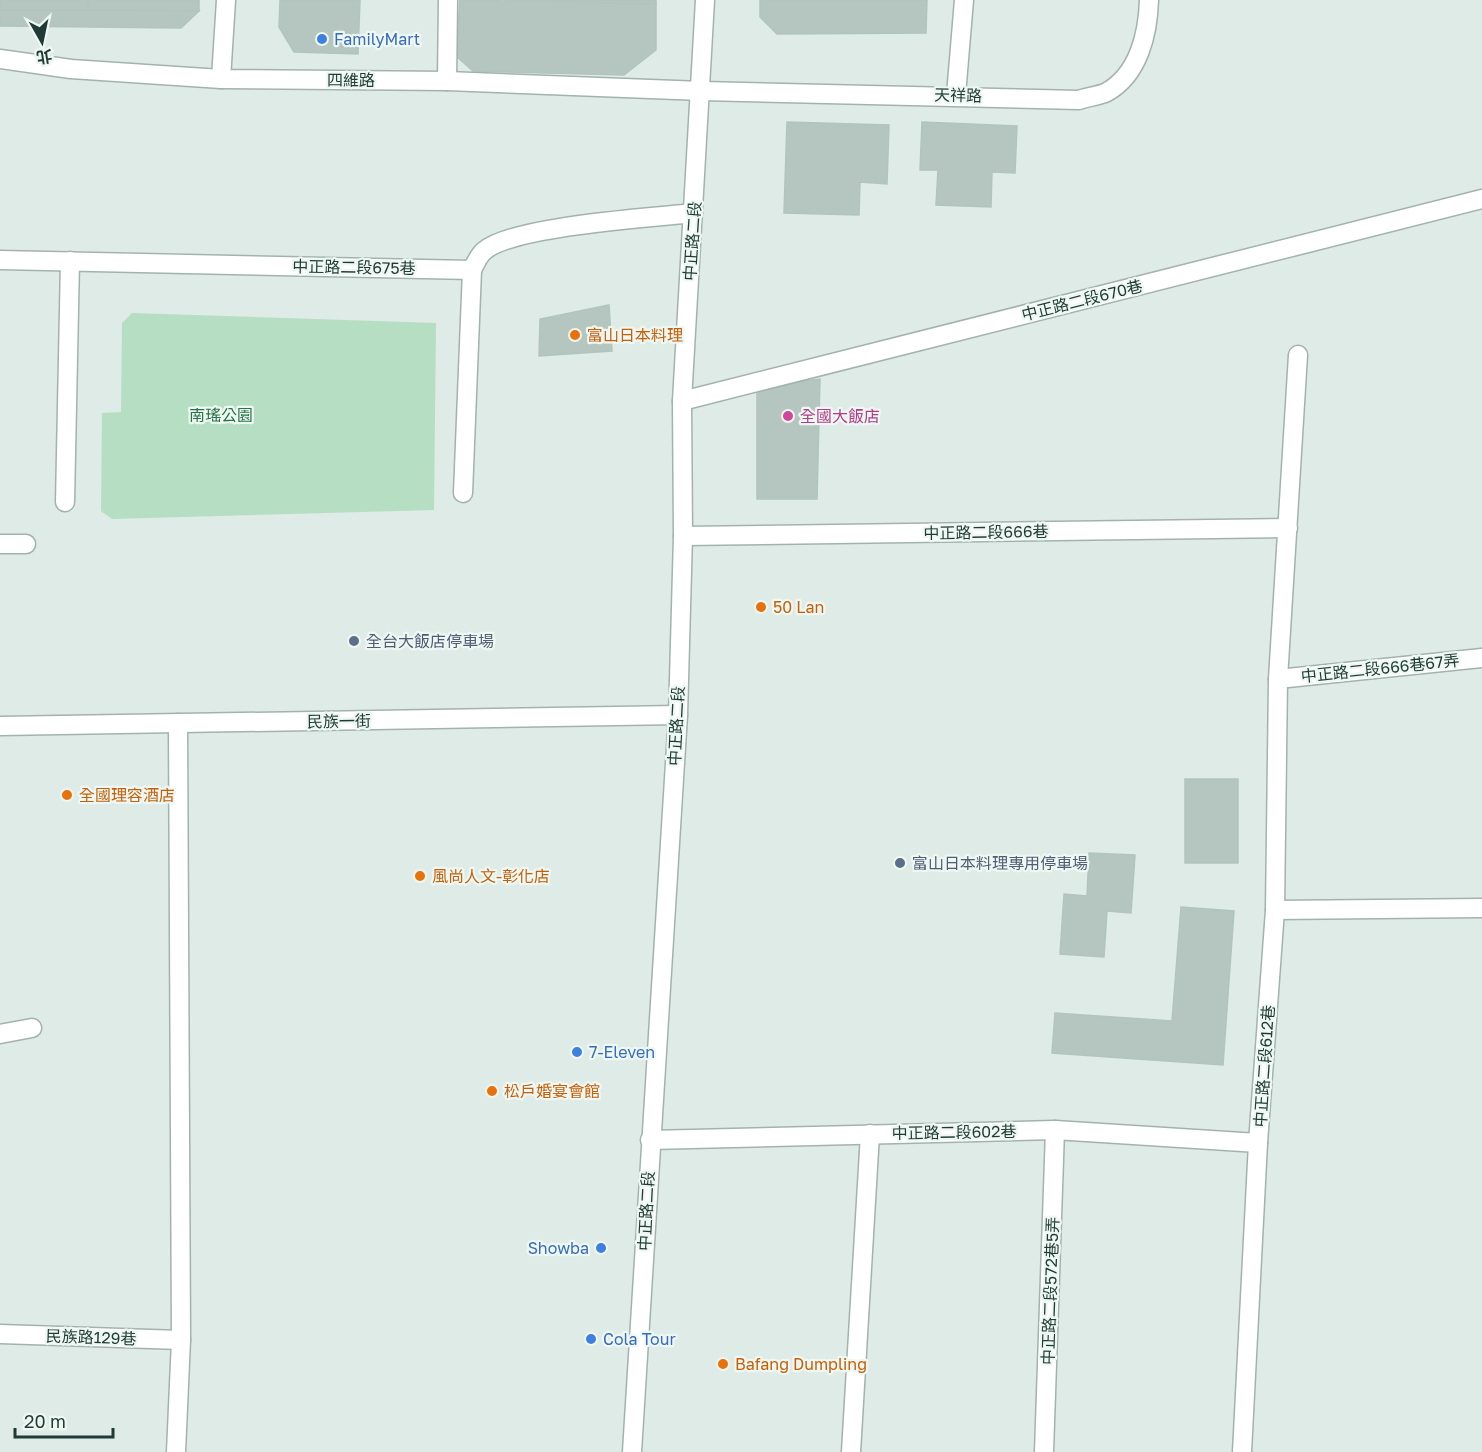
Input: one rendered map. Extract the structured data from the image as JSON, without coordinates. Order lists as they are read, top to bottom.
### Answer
{
  "streets": {
    "street": [
      "四維路",
      "天祥路",
      "中正路二段",
      "中正路二段675巷",
      "中正路二段670巷",
      "中正路二段666巷",
      "中正路二段666巷67弄",
      "民族一街",
      "中正路二段612巷",
      "中正路二段602巷",
      "中正路二段572巷5弄",
      "民族路129巷"
    ]
  },
  "crossings": [
    ["四維路", "天祥路"],
    ["四維路", "中正路二段"],
    ["天祥路", "中正路二段"],
    ["中正路二段", "中正路二段670巷"],
    ["中正路二段", "中正路二段666巷"],
    ["中正路二段", "民族一街"],
    ["中正路二段", "中正路二段602巷"],
    ["中正路二段666巷67弄", "中正路二段612巷"],
    ["中正路二段612巷", "中正路二段602巷"],
    ["中正路二段602巷", "中正路二段572巷5弄"]
  ],
  "parks": ["南瑤公園"],
  "places": [
    "FamilyMart",
    "富山日本料理",
    "全國大飯店",
    "50 Lan",
    "全台大飯店停車場",
    "全國理容酒店",
    "富山日本料理專用停車場",
    "風尚人文-彰化店",
    "7-Eleven",
    "松戶婚宴會館",
    "Showba",
    "Cola Tour",
    "Bafang Dumpling"
  ],
  "scale_bar": "20 m",
  "north": "bottom"
}
